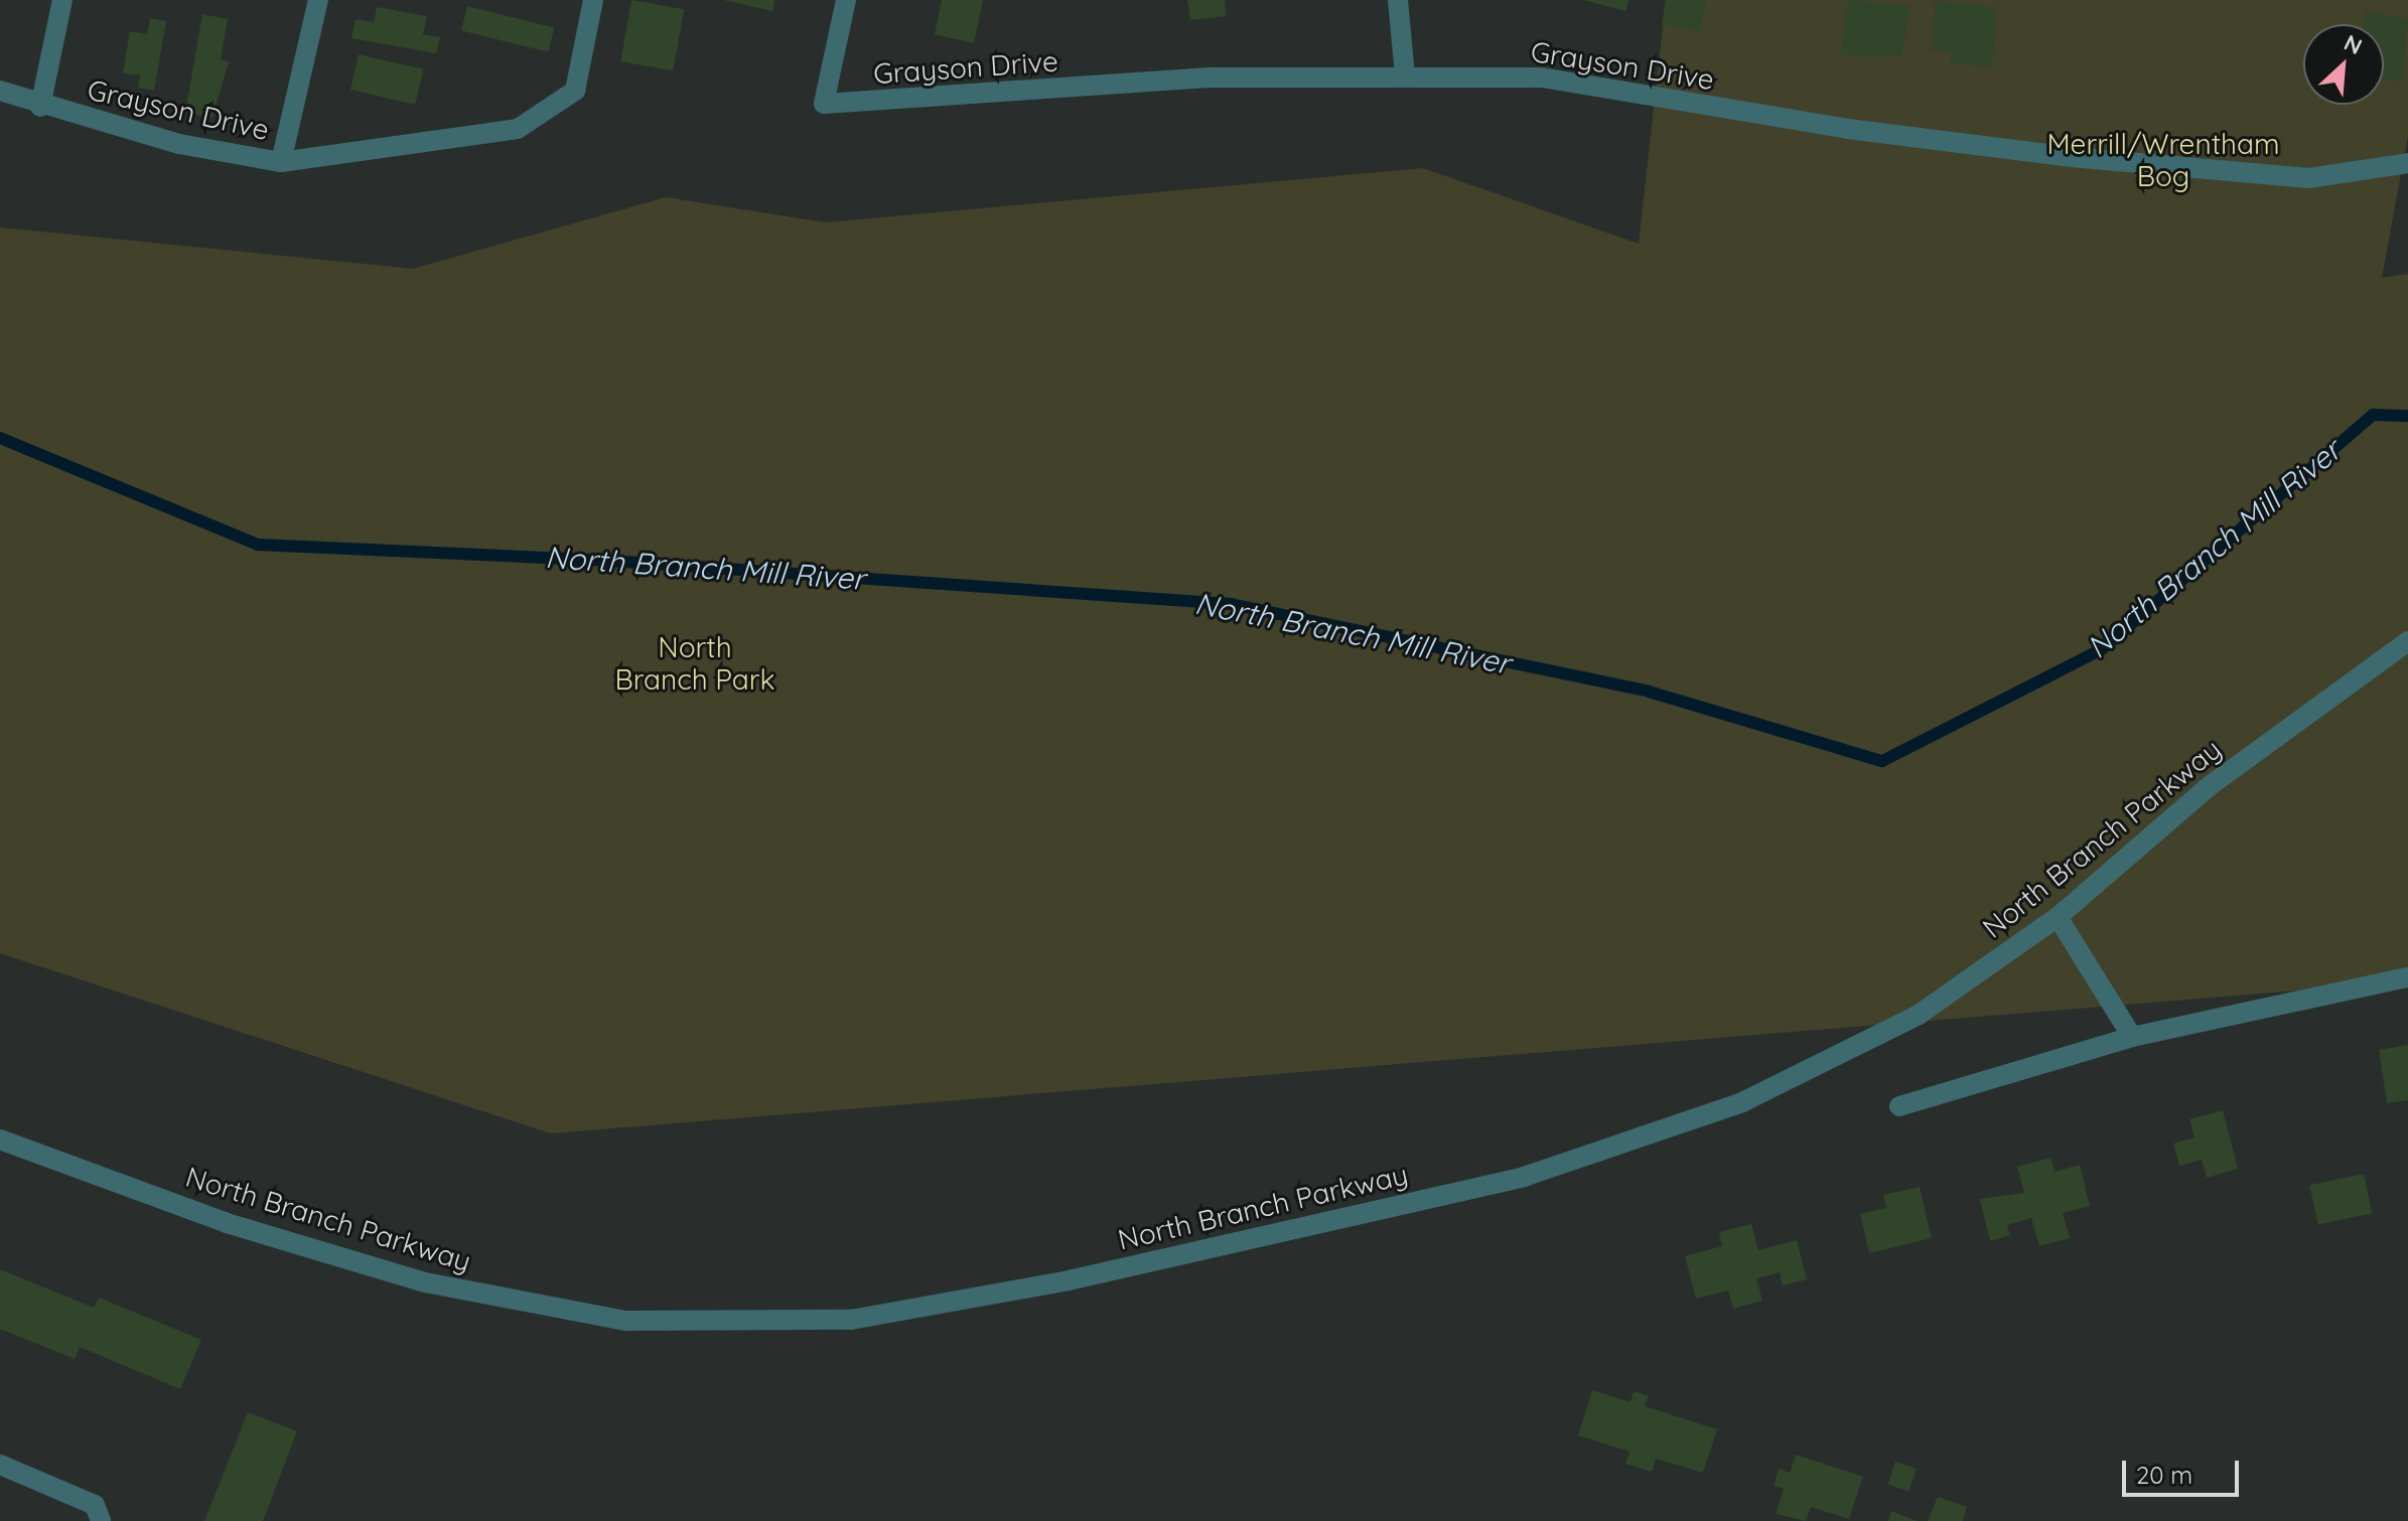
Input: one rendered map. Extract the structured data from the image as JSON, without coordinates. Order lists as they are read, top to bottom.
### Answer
{
  "streets": {
    "street": ["Grayson Drive", "North Branch Parkway"]
  },
  "water": ["North Branch Mill River"],
  "parks": ["Merrill/Wrentham Bog", "North Branch Park"],
  "scale_bar": "20 m",
  "north": "top right"
}
